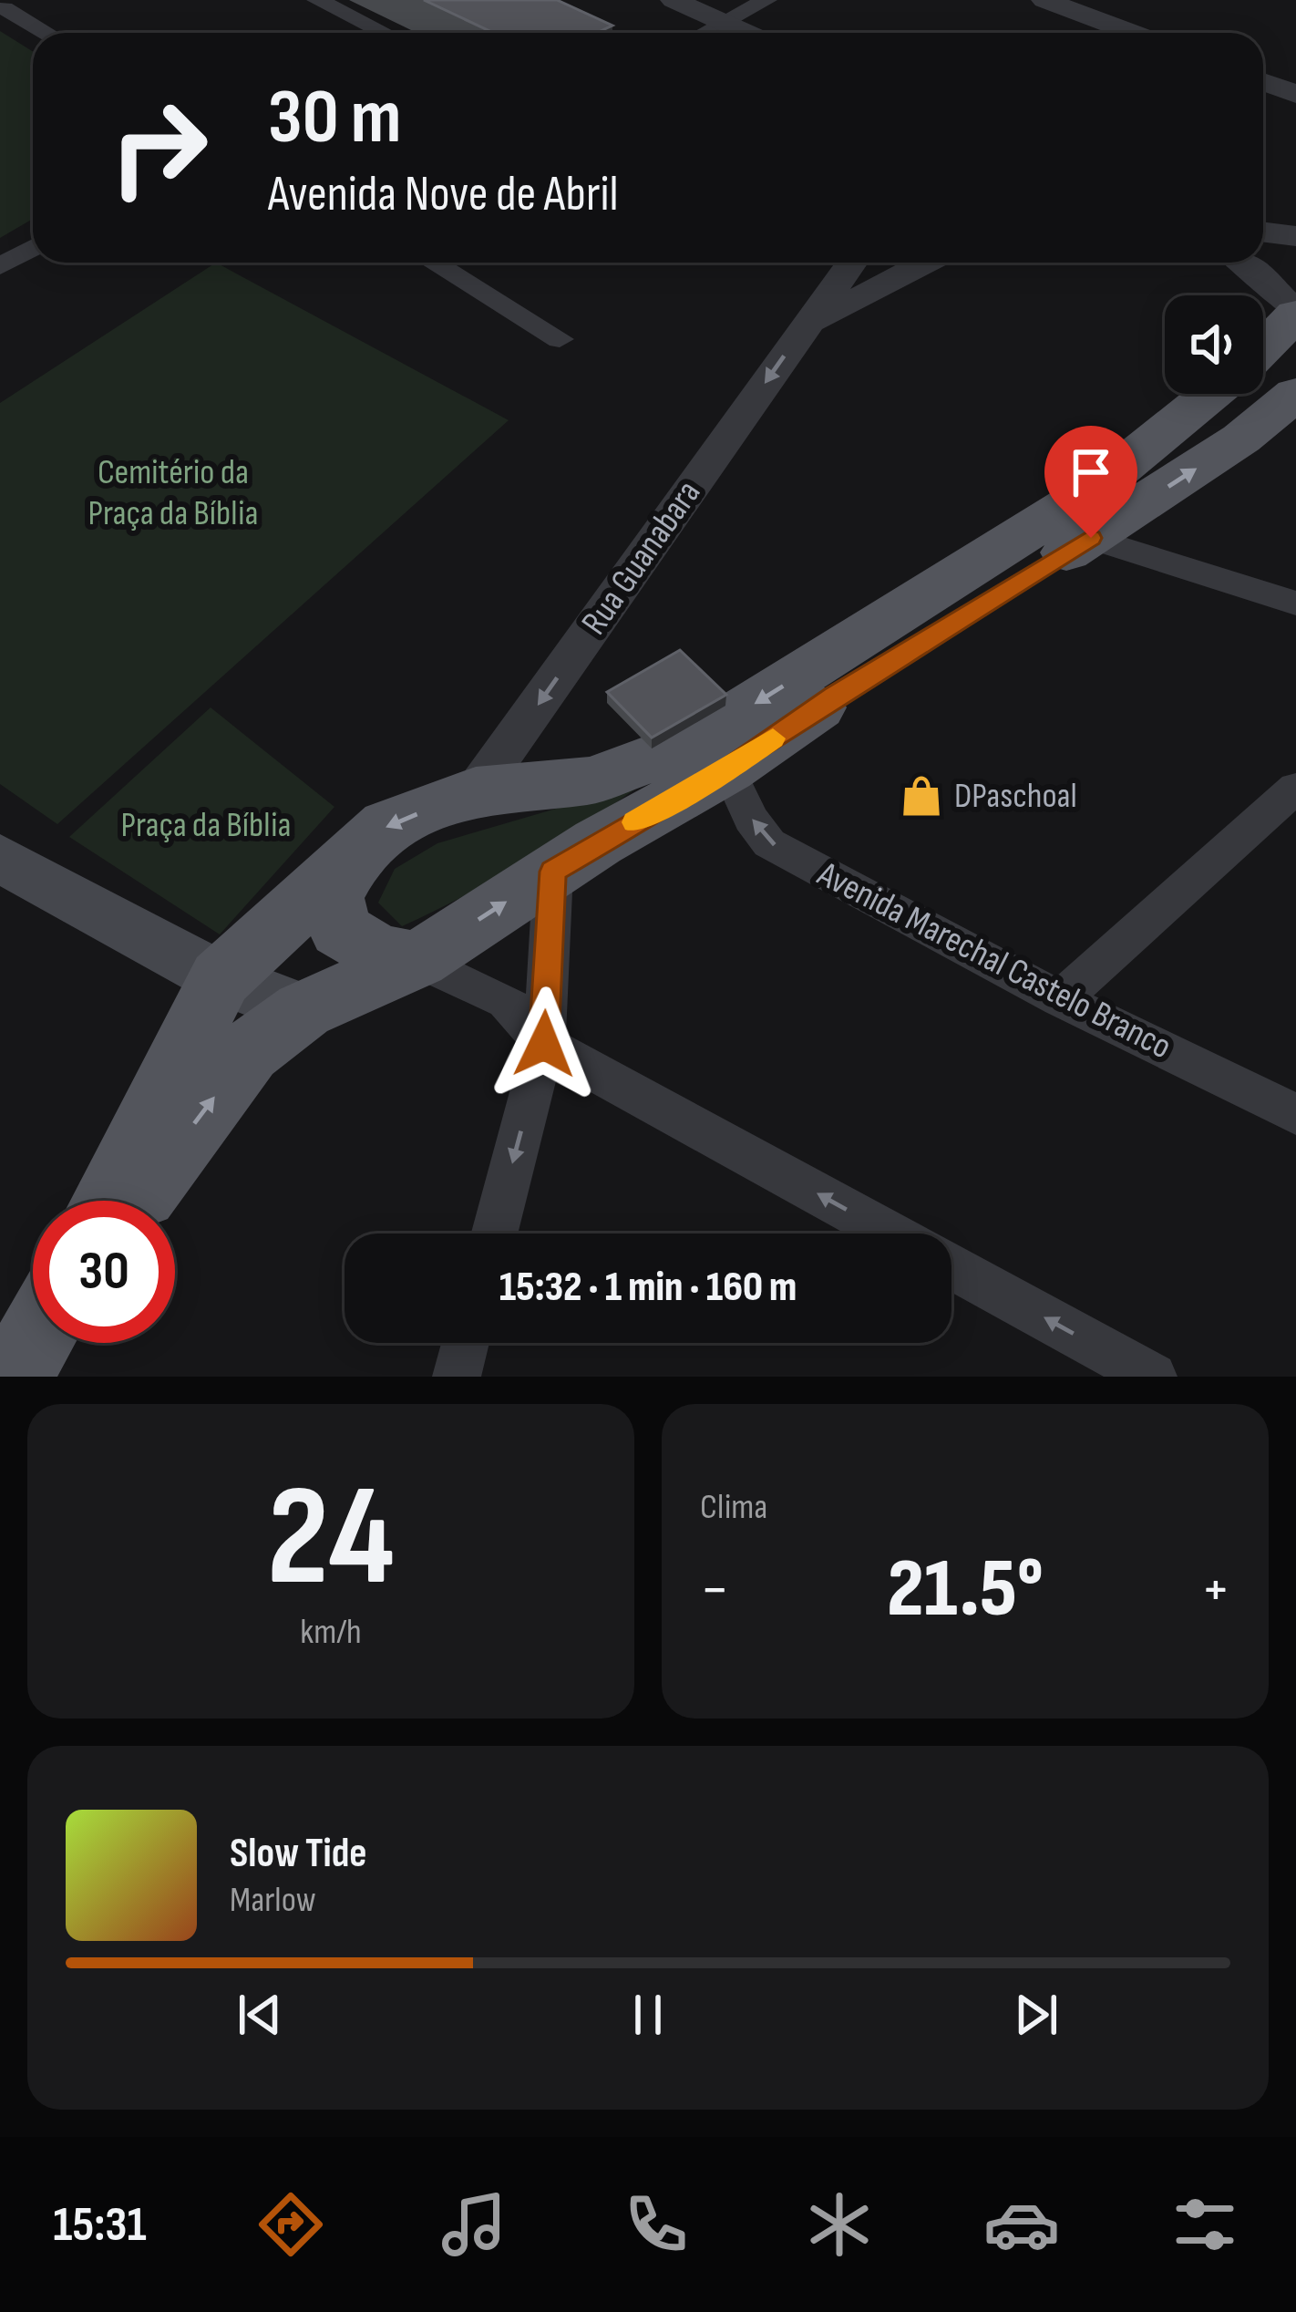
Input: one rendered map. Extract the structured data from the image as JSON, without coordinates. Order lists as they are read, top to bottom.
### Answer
{
  "streets": {
    "street": ["Rua Guanabara", "Avenida Marechal Castelo Branco"]
  },
  "one_way": ["Rua Guanabara"],
  "parks": ["Cemitério da Praça da Bíblia", "Praça da Bíblia"],
  "places": {
    "shop": ["DPaschoal"]
  },
  "page": {
    "turn": ["30 m", "Avenida Nove de Abril"],
    "limit": "30",
    "trip": "15:32 · 1 min · 160 m",
    "tile": [
      ["24", "km/h"],
      "Clima"
    ],
    "heat": ["−", "21.5°", "+"],
    "song": ["Slow Tide", "Marlow"],
    "tabs": "15:31"
  }
}
